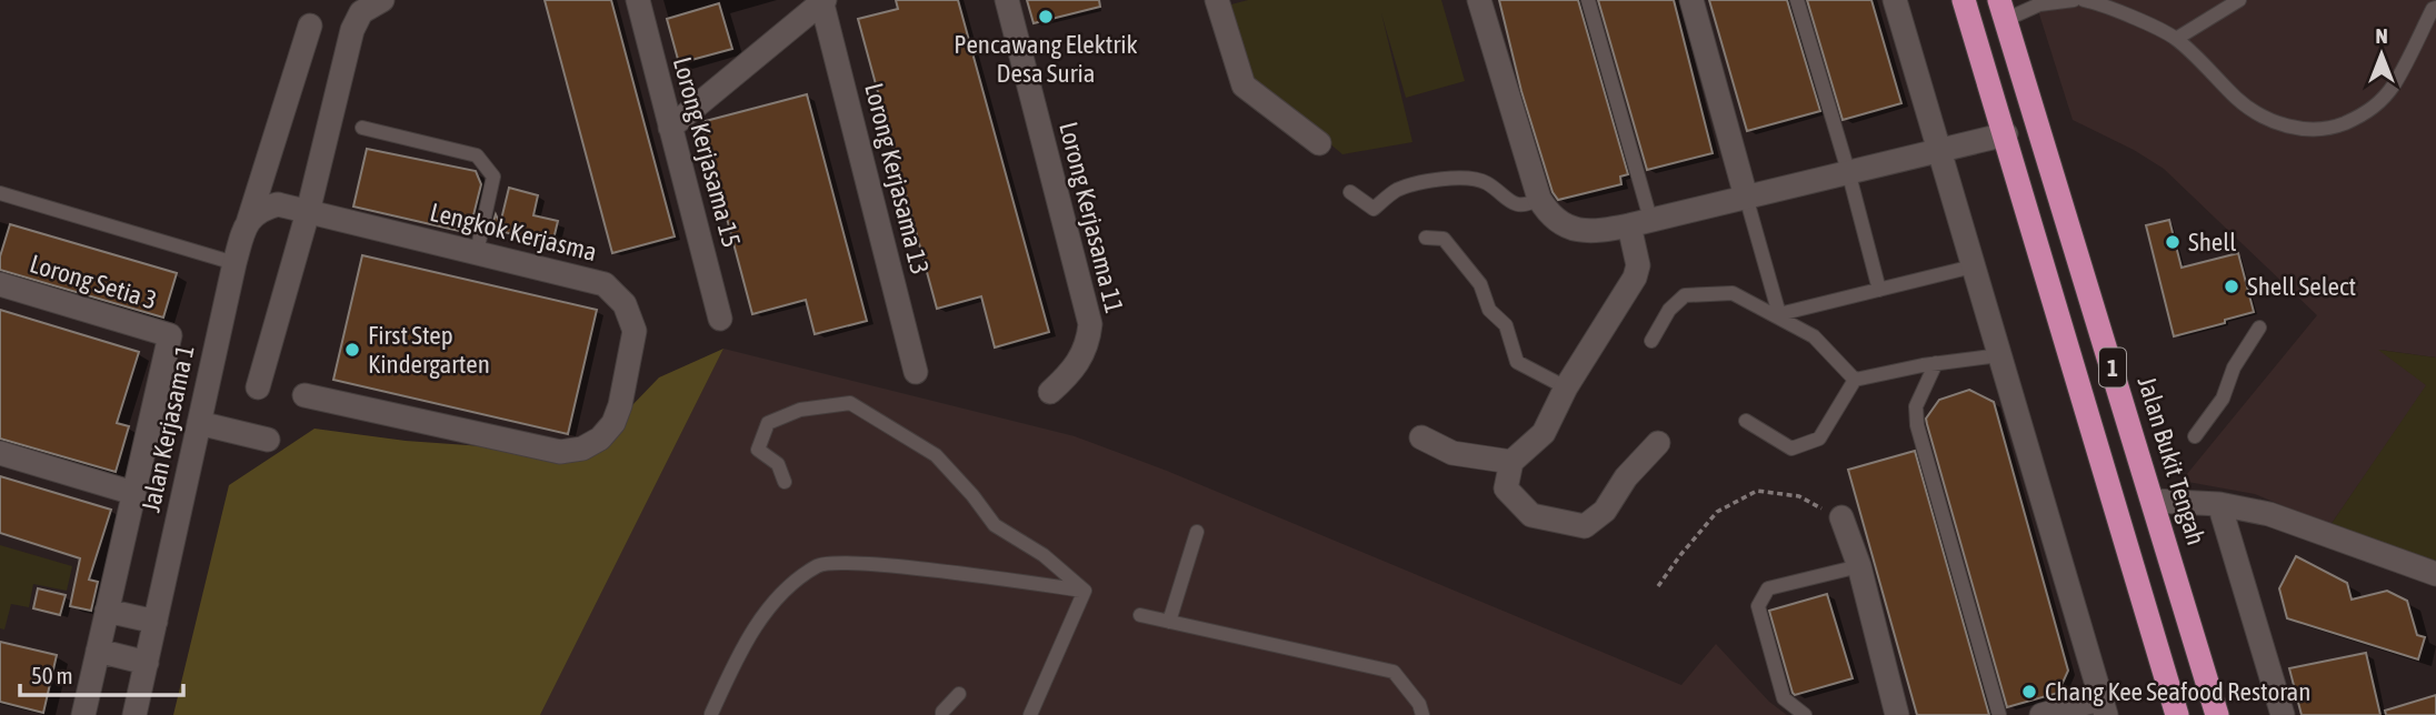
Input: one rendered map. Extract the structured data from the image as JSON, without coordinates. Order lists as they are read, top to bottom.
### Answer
{
  "streets": {
    "highway": ["1", "Jalan Bukit Tengah"],
    "street": [
      "Lorong Kerjasama 15",
      "Lorong Kerjasama 13",
      "Lorong Kerjasama 11",
      "Lengkok Kerjasma",
      "Lorong Setia 3",
      "Jalan Kerjasama 1"
    ]
  },
  "places": [
    "Pencawang Elektrik Desa Suria",
    "Shell",
    "Shell Select",
    "First Step Kindergarten",
    "Chang Kee Seafood Restoran"
  ],
  "scale_bar": "50 m",
  "north": "top"
}
